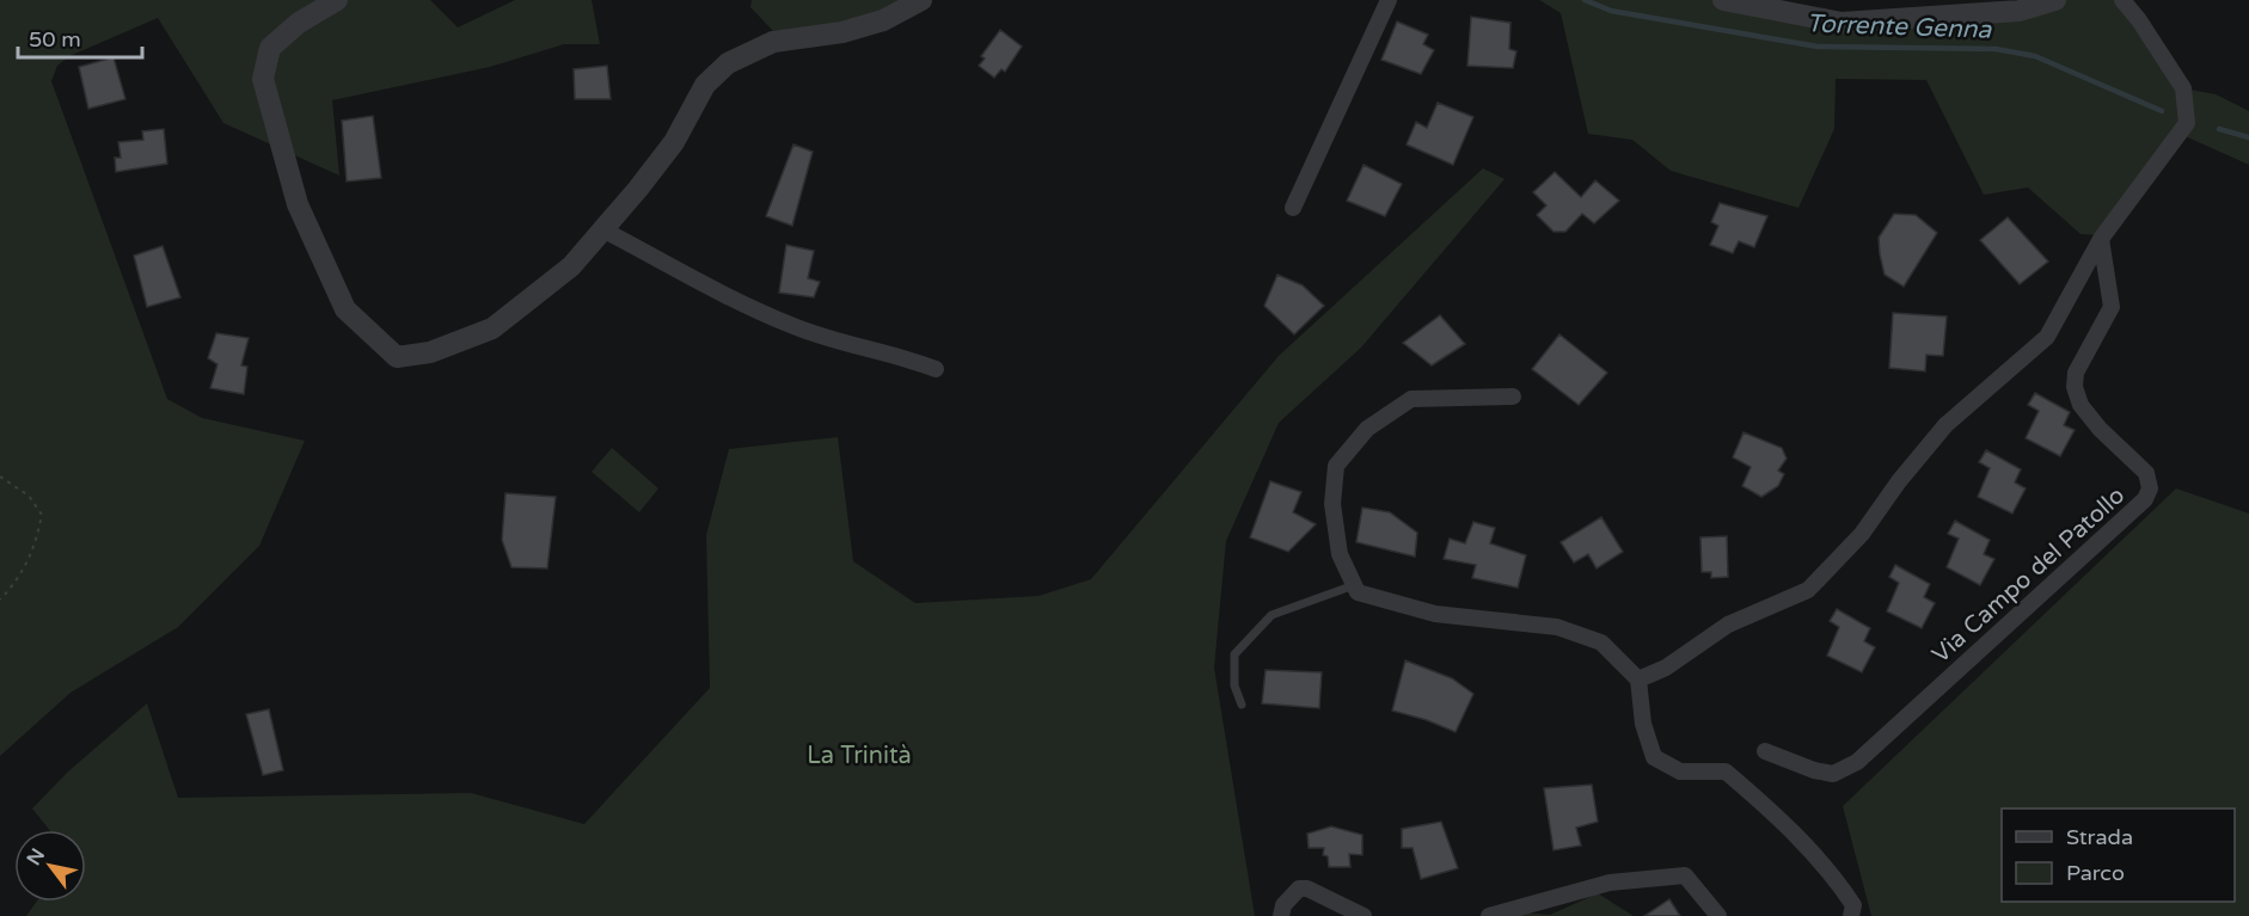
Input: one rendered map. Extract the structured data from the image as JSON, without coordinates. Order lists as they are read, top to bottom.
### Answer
{
  "streets": {
    "street": ["Via Campo del Patollo"]
  },
  "water": ["Torrente Genna"],
  "parks": ["La Trinità"],
  "legend": ["Strada", "Parco"],
  "scale_bar": "50 m",
  "north": "top left"
}
